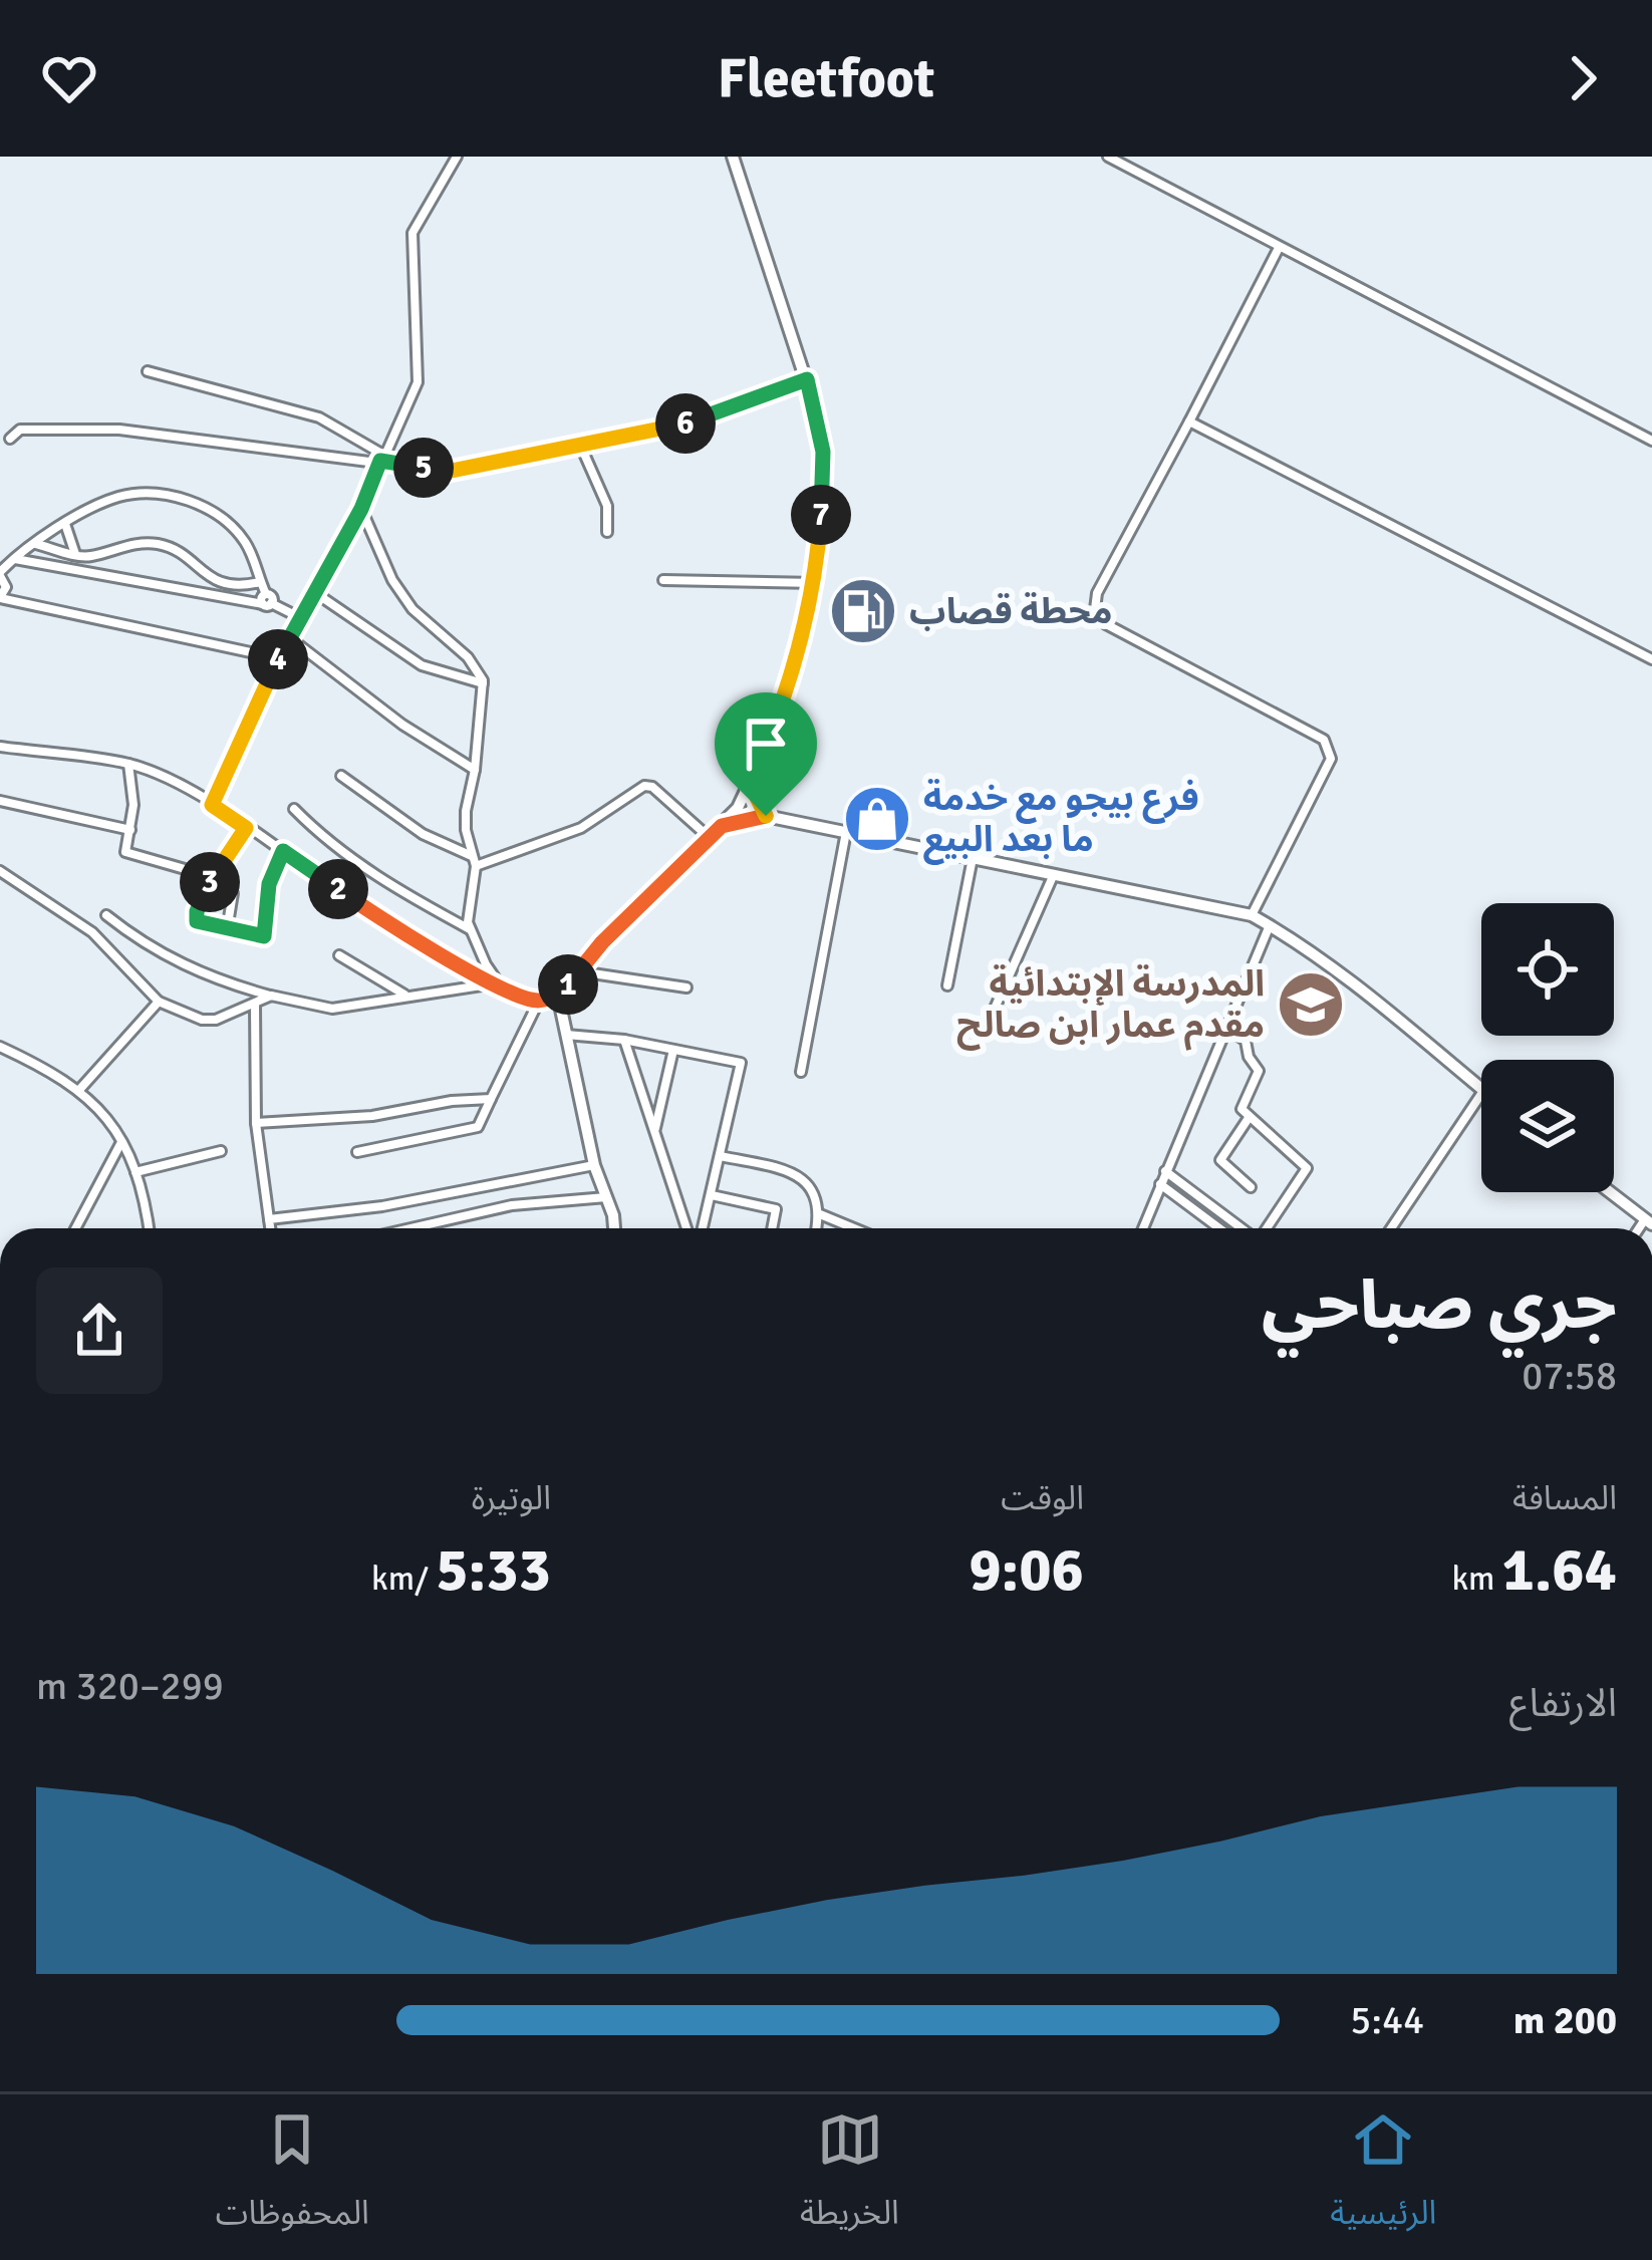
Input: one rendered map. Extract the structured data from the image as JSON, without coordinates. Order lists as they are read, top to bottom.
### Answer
{
  "places": {
    "fuel station": ["محطة قصاب"],
    "shop": ["فرع بيجو مع خدمة ما بعد البيع"],
    "school or university": ["المدرسة الإبتدائية مقدم عمار ابن صالح"]
  },
  "page": {
    "header": "Fleetfoot",
    "pins": [
      "6",
      "5",
      "7",
      "4",
      "3",
      "2",
      "1"
    ],
    "heading": ["جري صباحي", "07:58"],
    "stats": [
      ["المسافة", "1.64 km"],
      ["الوقت", "9:06"],
      ["الوتيرة", "5:33 /km"]
    ],
    "chart": ["الارتفاع", "299–320 m"],
    "list": [
      {
        "name": "200 m",
        "note": "5:44"
      }
    ],
    "tabs": ["الرئيسية", "الخريطة", "المحفوظات"]
  }
}
